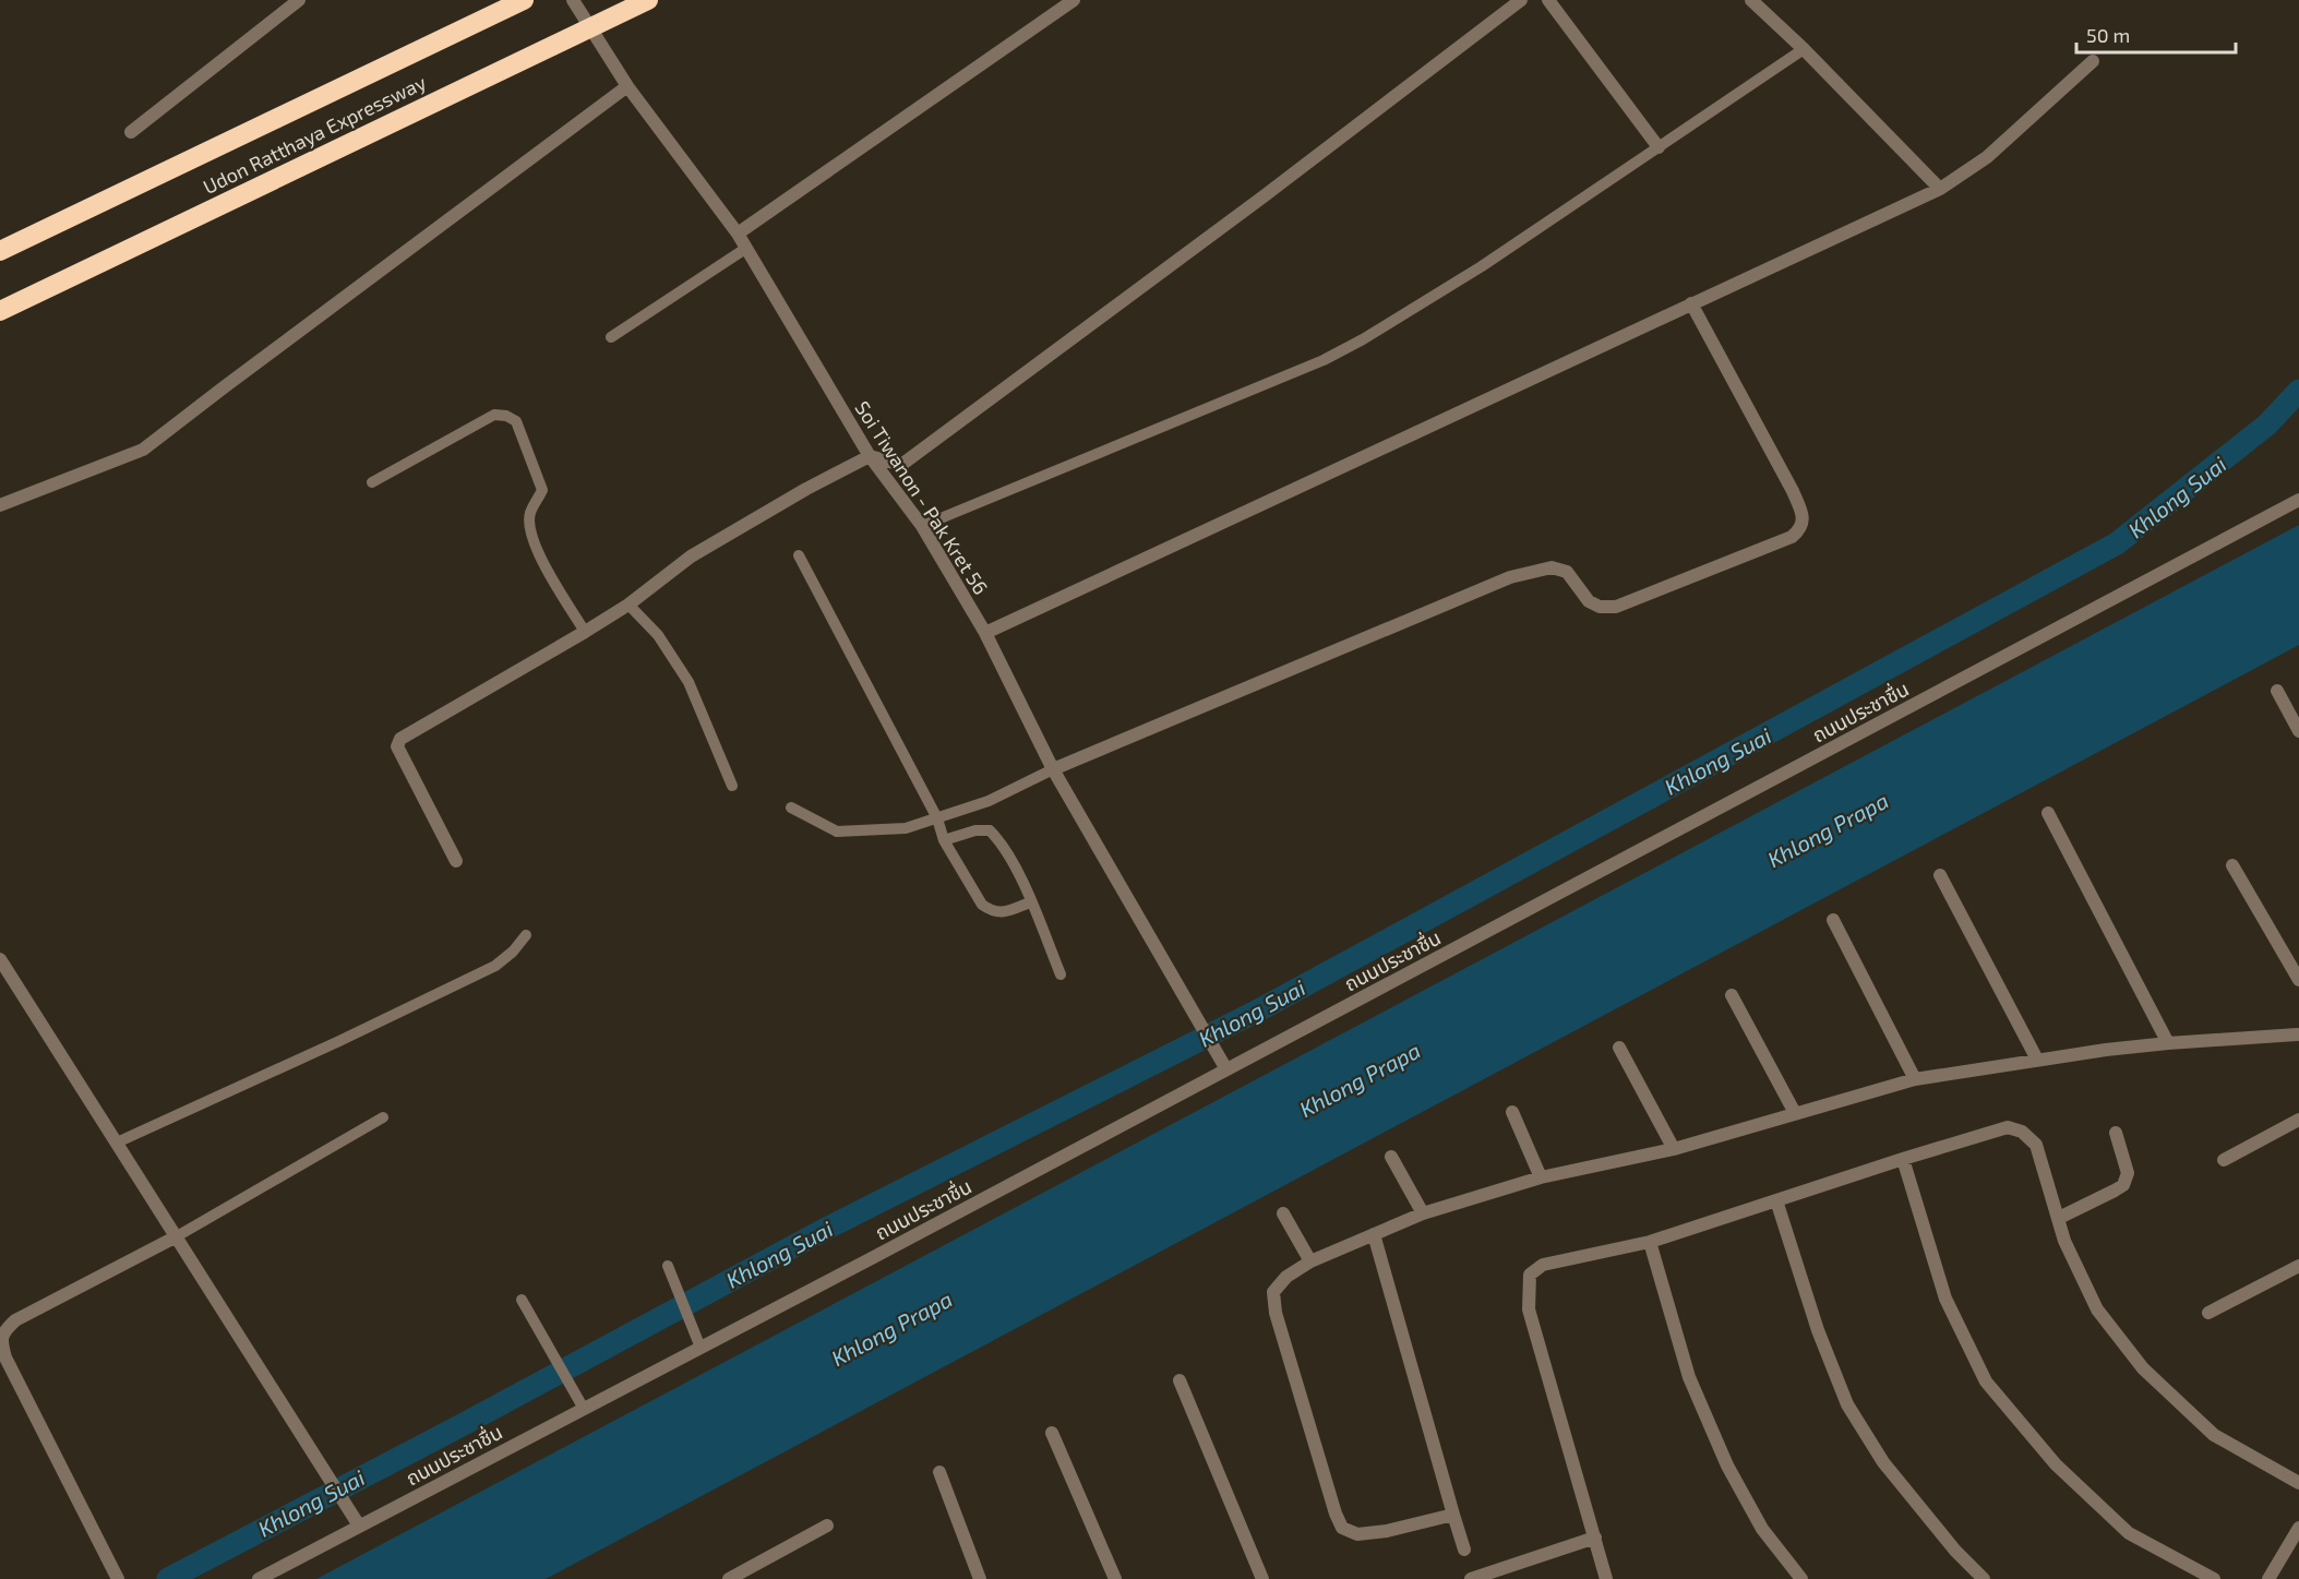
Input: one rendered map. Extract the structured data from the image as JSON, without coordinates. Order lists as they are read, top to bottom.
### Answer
{
  "streets": {
    "highway": ["Udon Ratthaya Expressway"],
    "street": ["Soi Tiwanon - Pak Kret 56", "ถนนประชาชื่น"]
  },
  "crossings": [
    ["Soi Tiwanon - Pak Kret 56", "ถนนประชาชื่น"]
  ],
  "water": ["Khlong Suai", "Khlong Prapa"],
  "scale_bar": "50 m"
}
